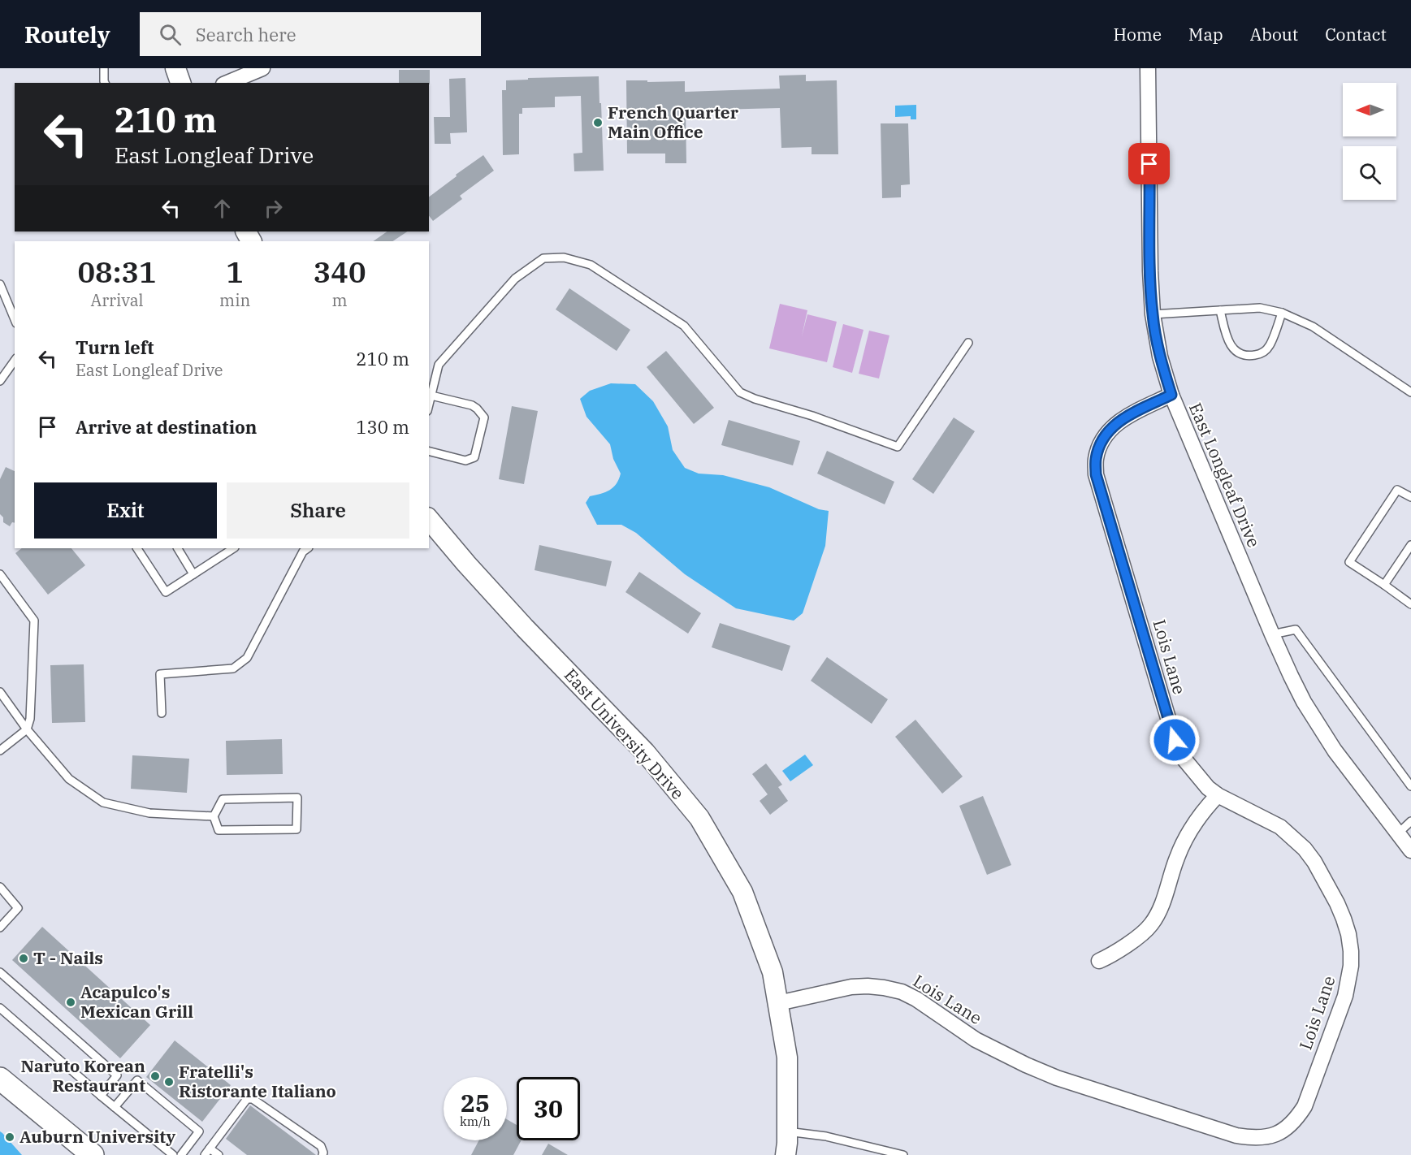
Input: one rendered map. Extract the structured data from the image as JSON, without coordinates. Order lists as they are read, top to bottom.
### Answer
{
  "streets": {
    "main road": ["East University Drive"],
    "street": ["East Longleaf Drive", "Lois Lane"]
  },
  "crossings": [
    ["East Longleaf Drive", "Lois Lane"],
    ["Lois Lane", "East University Drive"]
  ],
  "places": [
    "French Quarter Main Office",
    "T - Nails",
    "Acapulco's Mexican Grill",
    "Naruto Korean Restaurant",
    "Fratelli's Ristorante Italiano",
    "Auburn University"
  ],
  "north": "left",
  "page": {
    "header": "Routely",
    "search": "Search here",
    "nav": [
      "Home",
      "Map",
      "About",
      "Contact"
    ],
    "turn": ["210 m", "East Longleaf Drive"],
    "eta": [
      "08:31",
      "Arrival",
      "1",
      "min",
      "340",
      "m"
    ],
    "list": [
      {
        "name": "Turn left",
        "note": "East Longleaf Drive",
        "value": "210 m"
      },
      {
        "name": "Arrive at destination",
        "value": "130 m"
      }
    ],
    "buttons": ["Exit", "Share"],
    "speed": "25 km/h",
    "limit": "30"
  }
}
